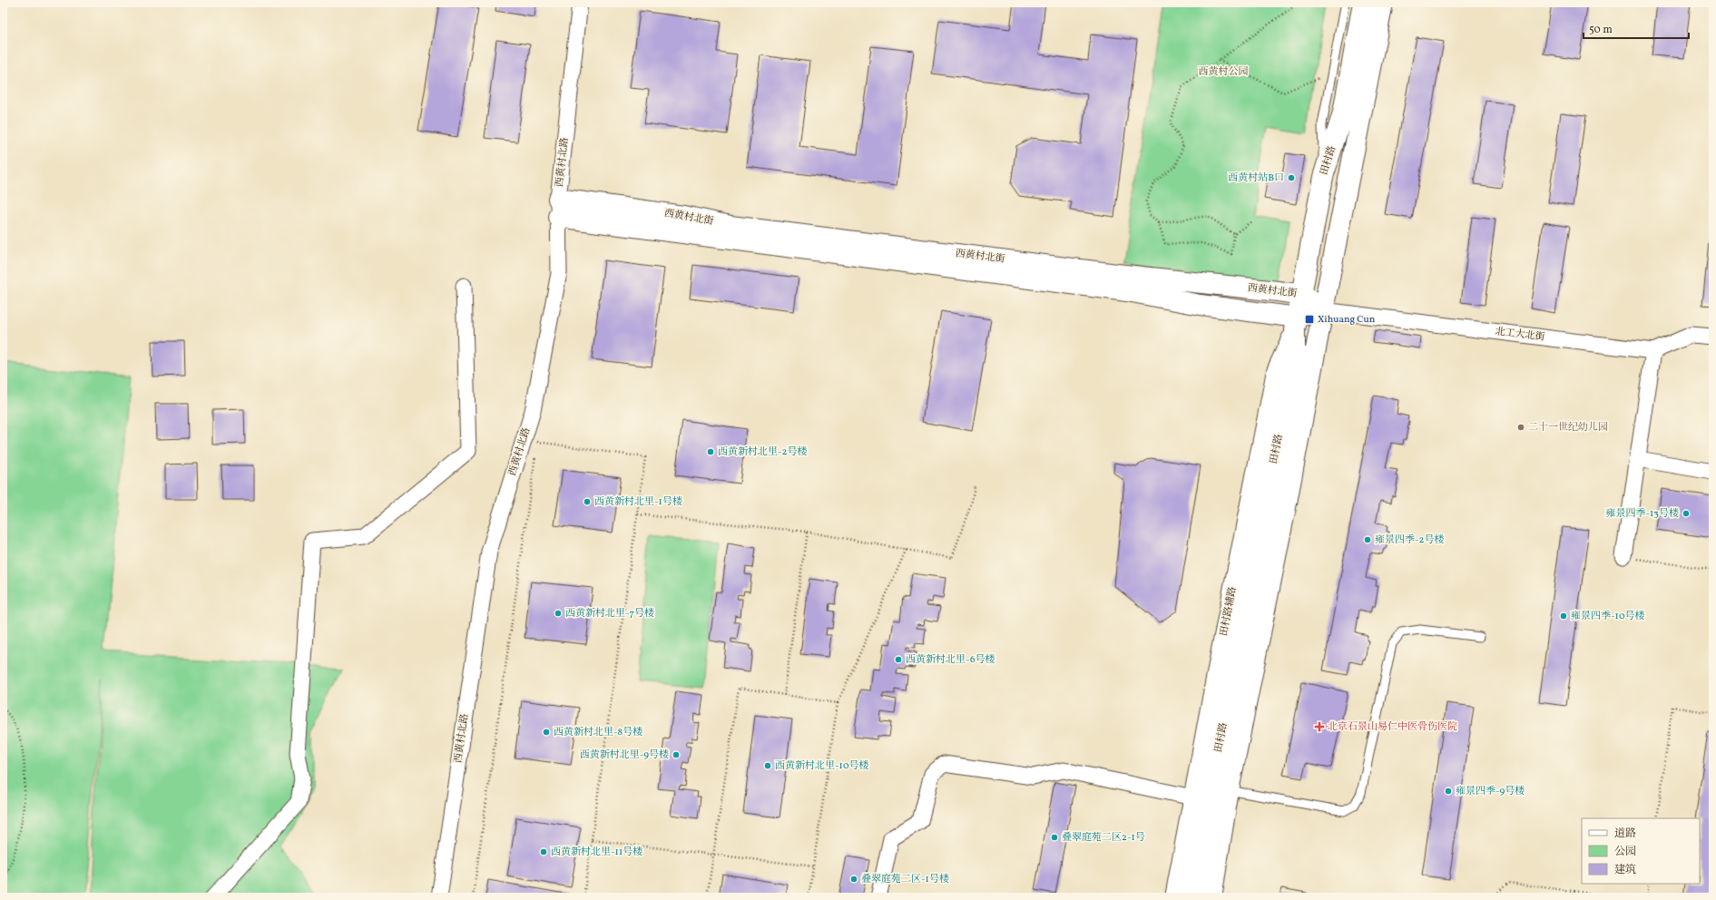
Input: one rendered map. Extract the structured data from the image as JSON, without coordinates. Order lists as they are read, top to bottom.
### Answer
{
  "streets": {
    "street": [
      "田村路",
      "西黄村北路",
      "西黄村北街",
      "北工大北街",
      "田村路辅路"
    ]
  },
  "crossings": [
    ["田村路", "西黄村北街"],
    ["田村路", "北工大北街"],
    ["田村路", "田村路辅路"],
    ["西黄村北路", "西黄村北街"],
    ["西黄村北街", "北工大北街"],
    ["西黄村北街", "田村路辅路"]
  ],
  "parks": ["西黄村公园"],
  "places": {
    "other": [
      "西黄村站B口",
      "二十一世纪幼儿园",
      "西黄新村北里-2号楼",
      "西黄新村北里-1号楼",
      "雍景四季-13号楼",
      "雍景四季-2号楼",
      "西黄新村北里-7号楼",
      "雍景四季-10号楼",
      "西黄新村北里-6号楼",
      "西黄新村北里-8号楼",
      "西黄新村北里-9号楼",
      "西黄新村北里-10号楼",
      "雍景四季-9号楼",
      "叠翠庭苑二区2-1号",
      "西黄新村北里-11号楼",
      "叠翠庭苑二区-1号楼"
    ],
    "transit": ["Xihuang Cun"],
    "health": ["北京石景山易仁中医骨伤医院"]
  },
  "legend": ["道路", "公园", "建筑"],
  "scale_bar": "50 m"
}
